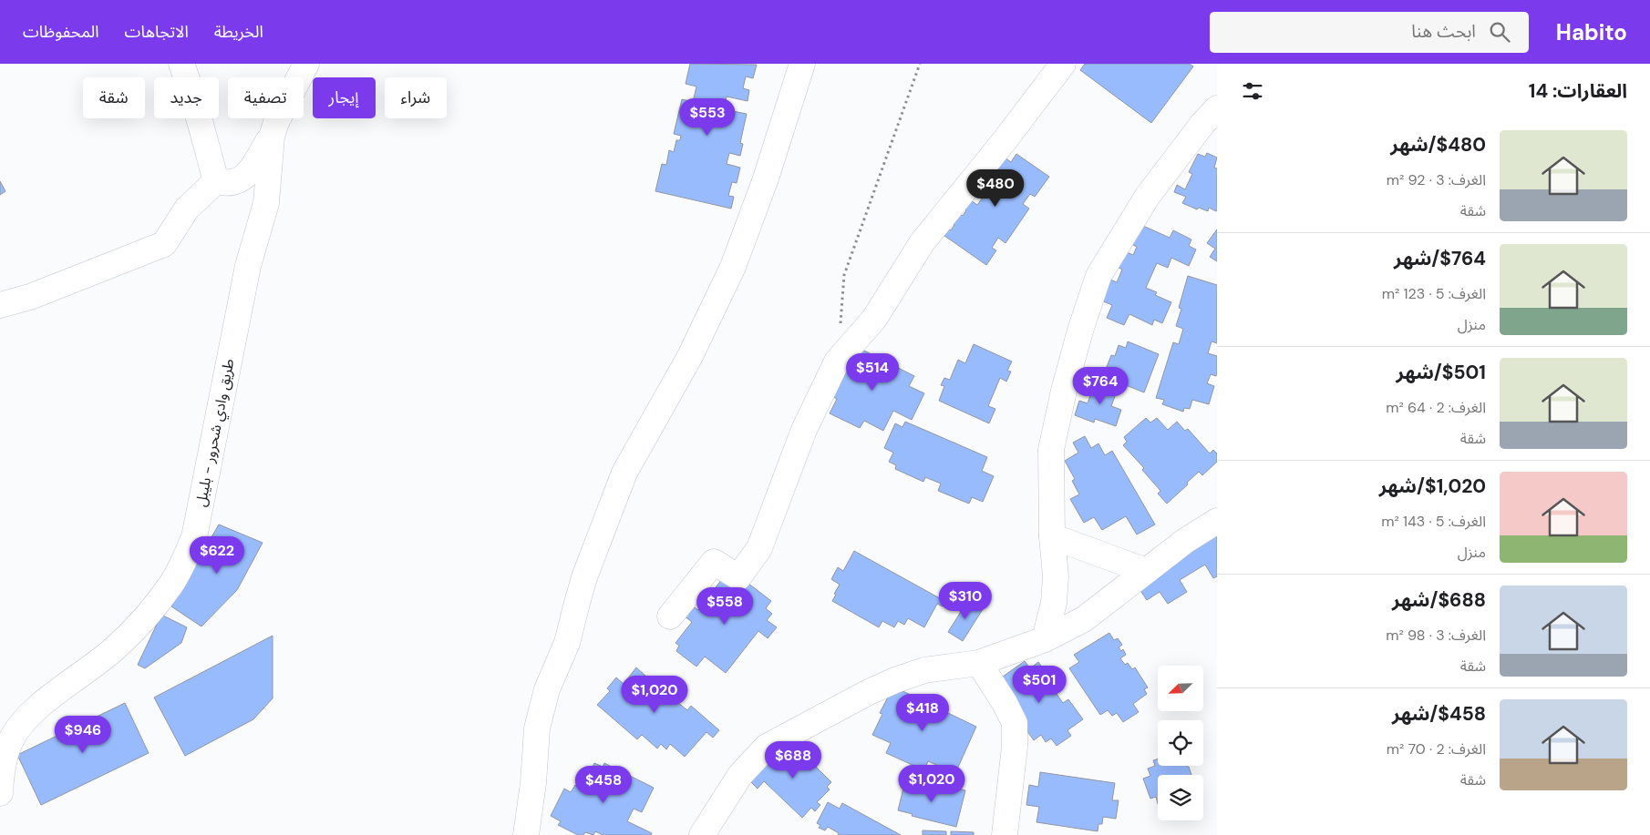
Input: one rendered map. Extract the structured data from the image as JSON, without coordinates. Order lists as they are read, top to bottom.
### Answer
{
  "streets": {
    "street": ["طريق وادي شحرور - بليبل"]
  },
  "north": "bottom left",
  "page": {
    "header": "Habito",
    "search": "ابحث هنا",
    "nav": ["الخريطة", "الاتجاهات", "المحفوظات"],
    "heading": "العقارات: 14",
    "chip": [
      "شراء",
      "إيجار",
      "تصفية",
      "جديد",
      "شقة"
    ],
    "price": [
      "$553",
      "$480",
      "$514",
      "$764",
      "$622",
      "$310",
      "$558",
      "$501",
      "$1,020",
      "$418",
      "$946",
      "$688",
      "$1,020",
      "$458"
    ],
    "list": [
      {
        "name": "$480/شهر",
        "note": "الغرف: 3 · 92 m² · شقة"
      },
      {
        "name": "$764/شهر",
        "note": "الغرف: 5 · 123 m² · منزل"
      },
      {
        "name": "$501/شهر",
        "note": "الغرف: 2 · 64 m² · شقة"
      },
      {
        "name": "$1,020/شهر",
        "note": "الغرف: 5 · 143 m² · منزل"
      },
      {
        "name": "$688/شهر",
        "note": "الغرف: 3 · 98 m² · شقة"
      },
      {
        "name": "$458/شهر",
        "note": "الغرف: 2 · 70 m² · شقة"
      }
    ]
  }
}
